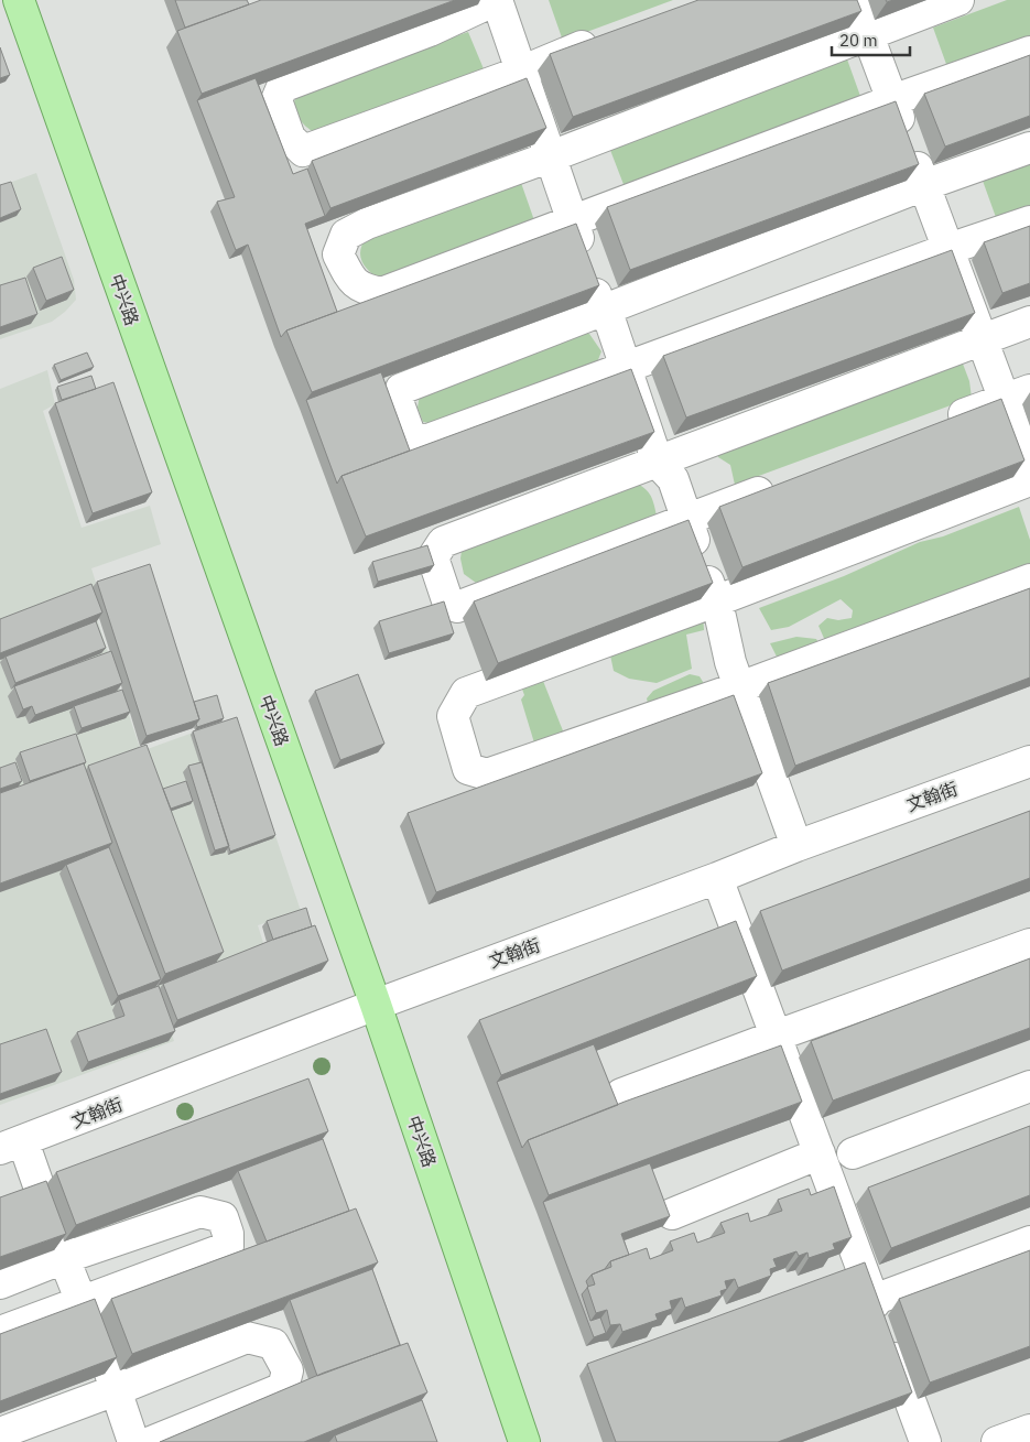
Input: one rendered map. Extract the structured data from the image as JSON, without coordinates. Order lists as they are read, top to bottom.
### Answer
{
  "streets": {
    "main road": ["中兴路"],
    "street": ["文翰街"]
  },
  "crossings": [
    ["中兴路", "文翰街"]
  ],
  "scale_bar": "20 m"
}
